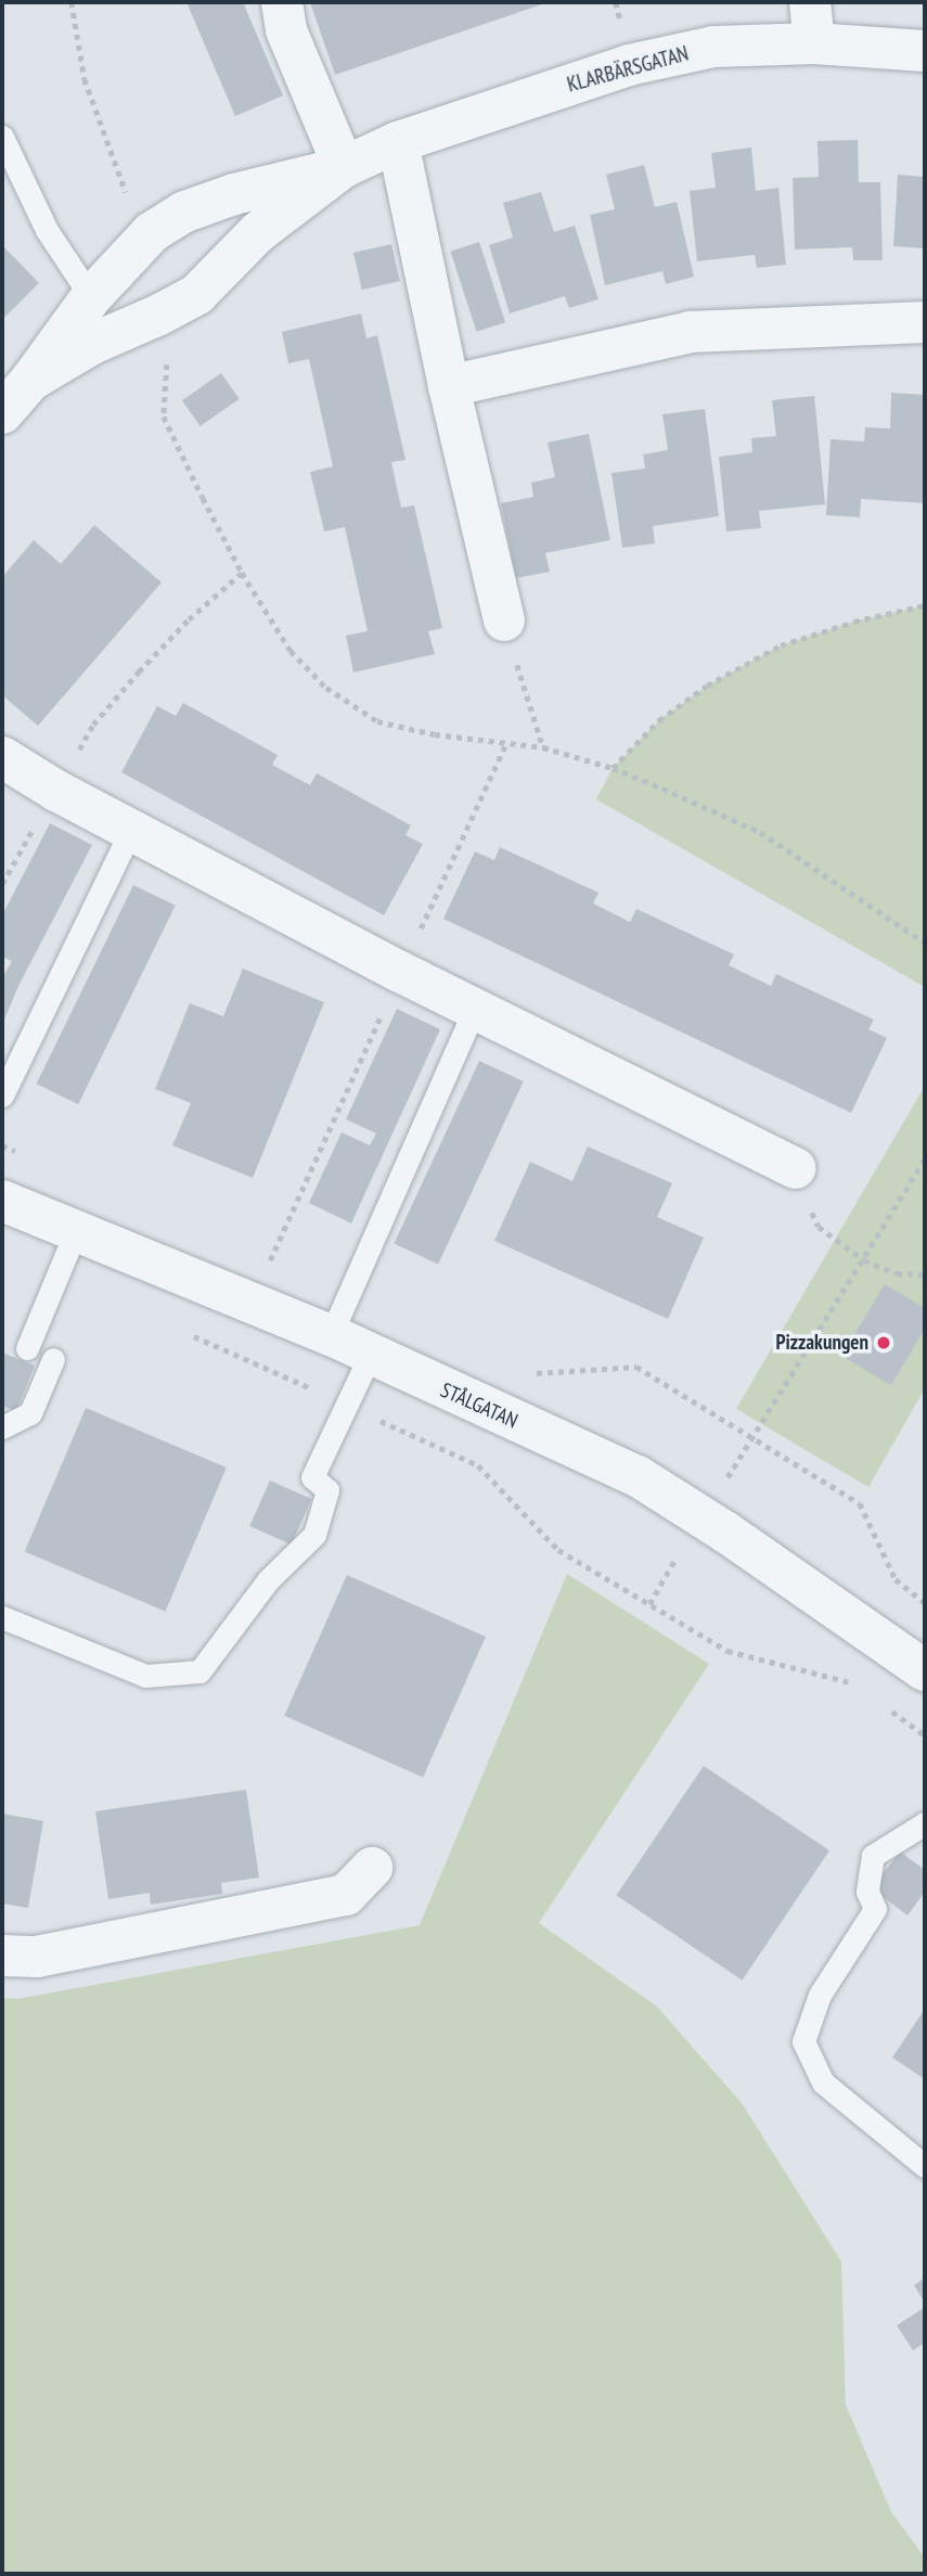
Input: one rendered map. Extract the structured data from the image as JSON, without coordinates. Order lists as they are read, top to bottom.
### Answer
{
  "streets": {
    "street": ["KLARBÄRSGATAN", "STÅLGATAN"]
  },
  "places": ["Pizzakungen"]
}
